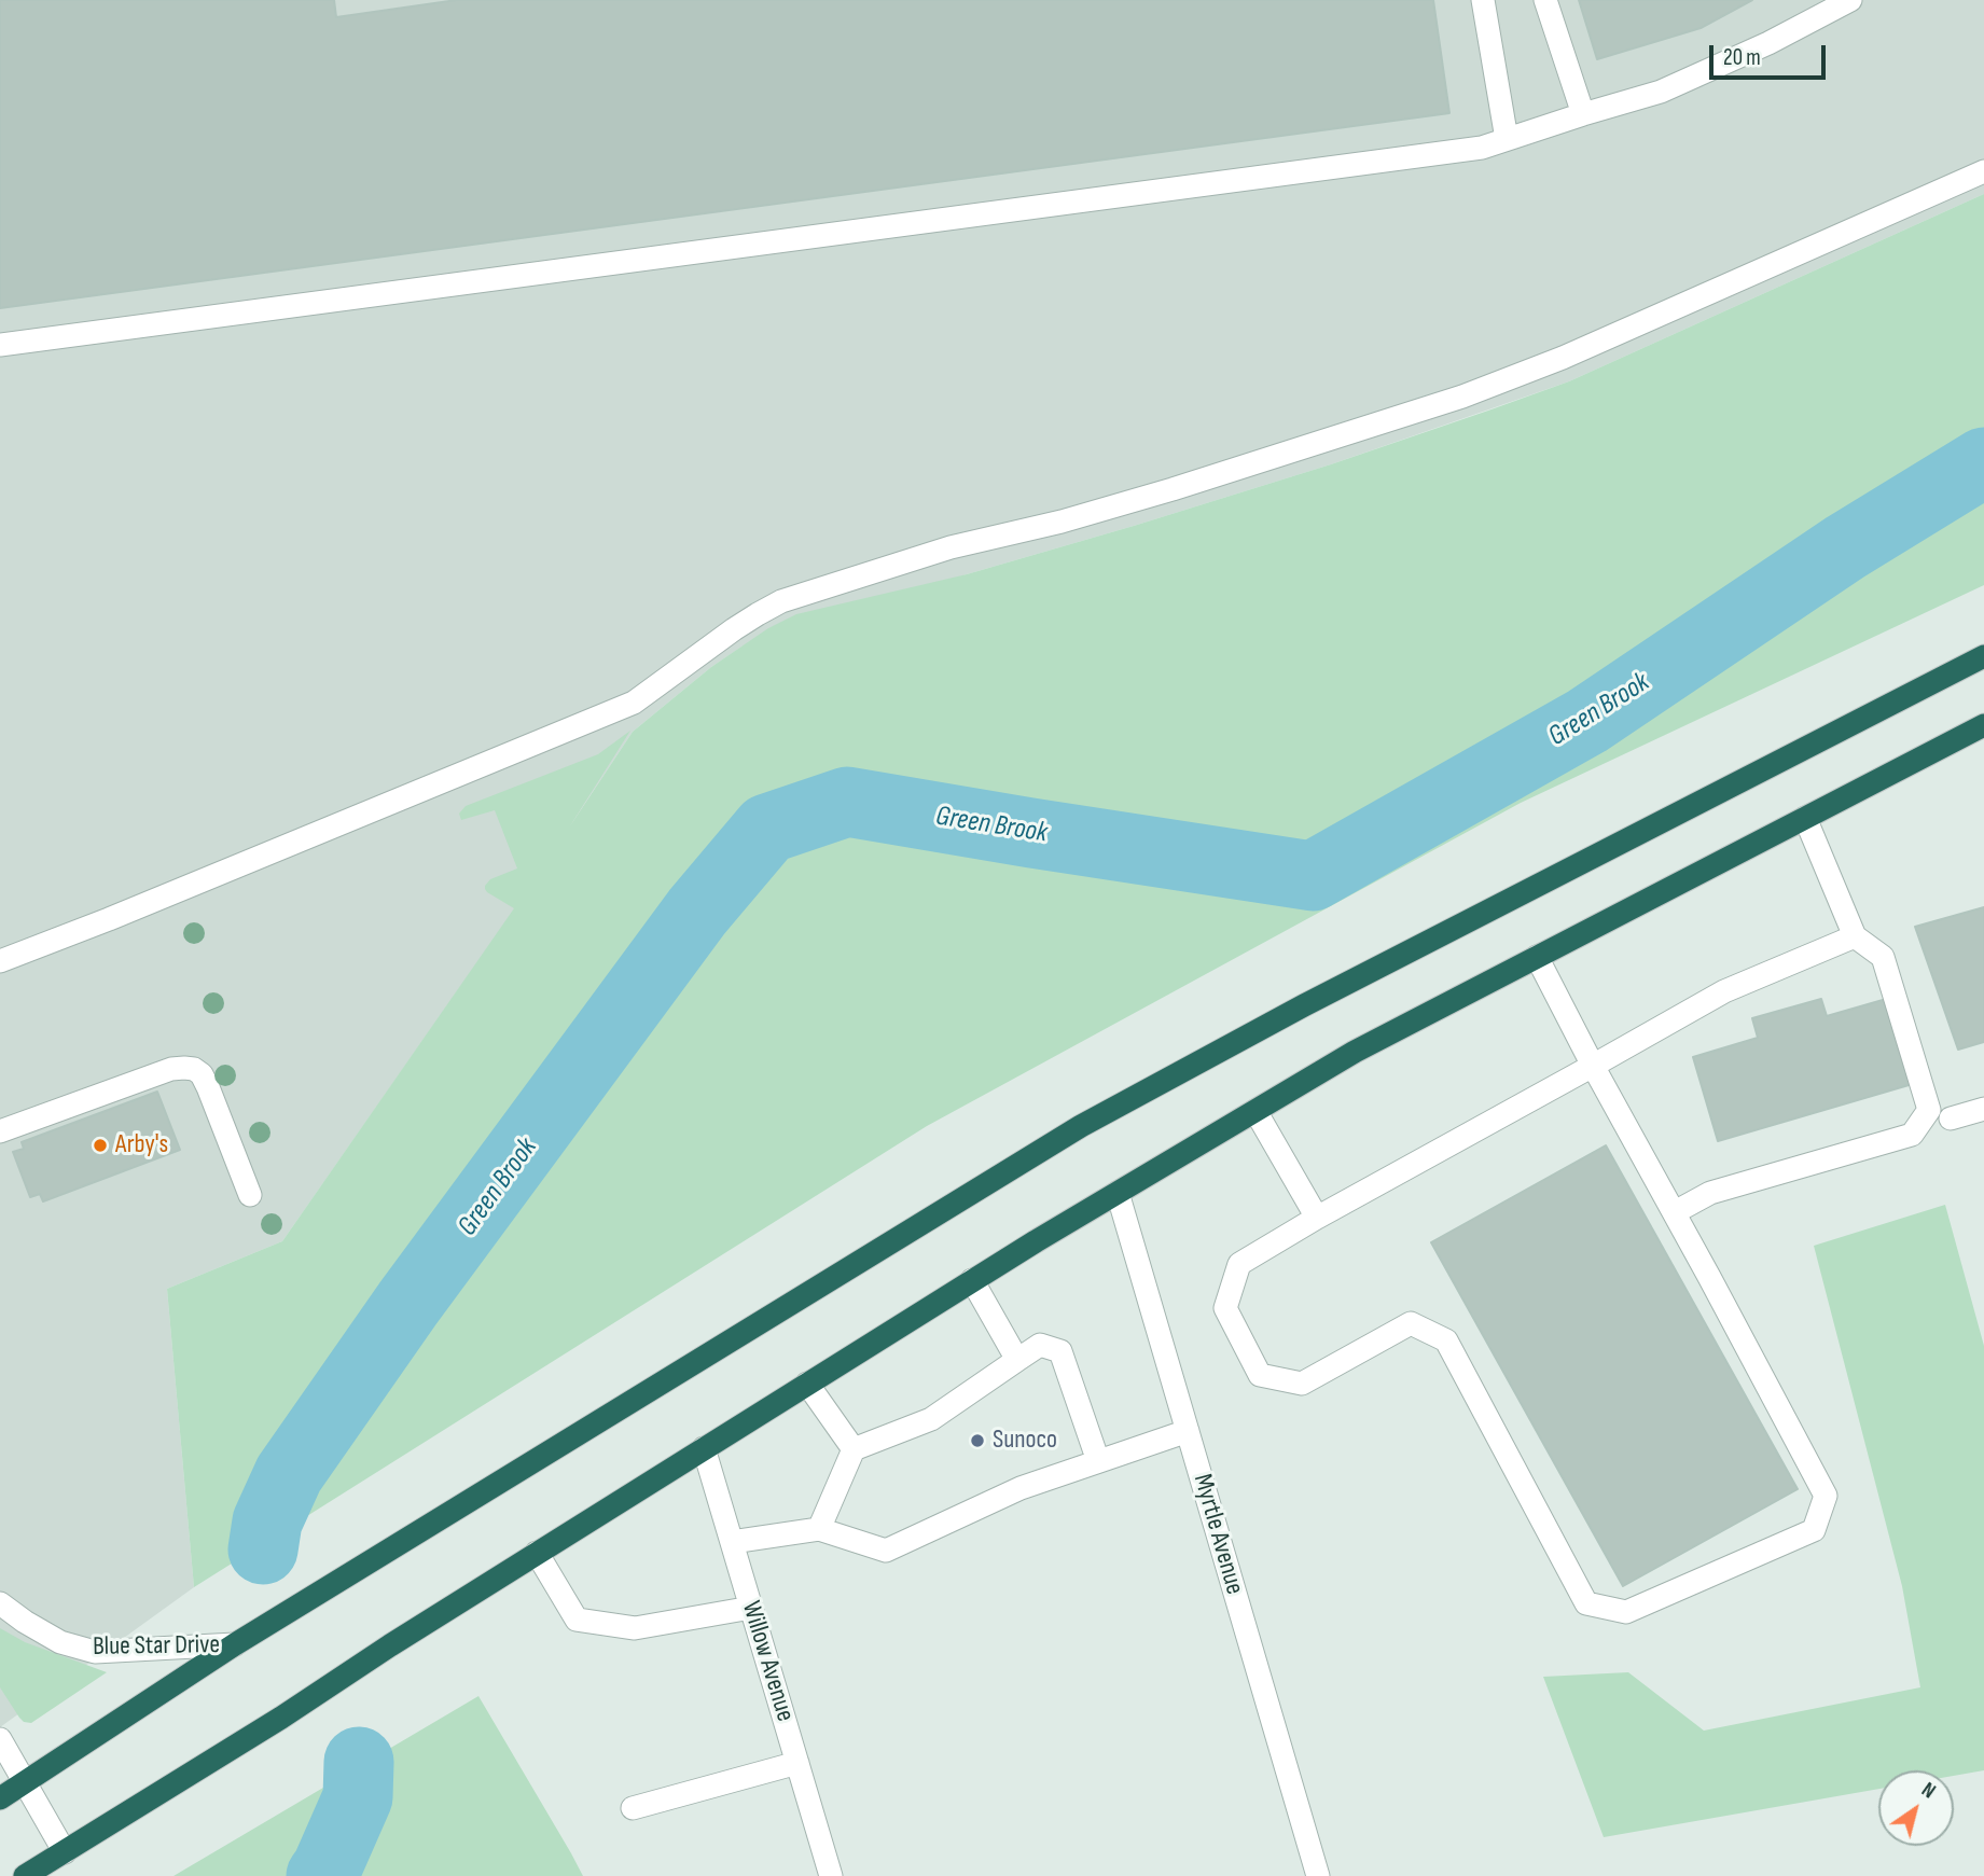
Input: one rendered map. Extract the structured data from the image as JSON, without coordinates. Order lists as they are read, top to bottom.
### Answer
{
  "streets": {
    "street": ["Myrtle Avenue", "Blue Star Drive", "Willow Avenue"]
  },
  "water": ["Green Brook"],
  "places": ["Arby's", "Sunoco"],
  "scale_bar": "20 m",
  "north": "top right"
}
